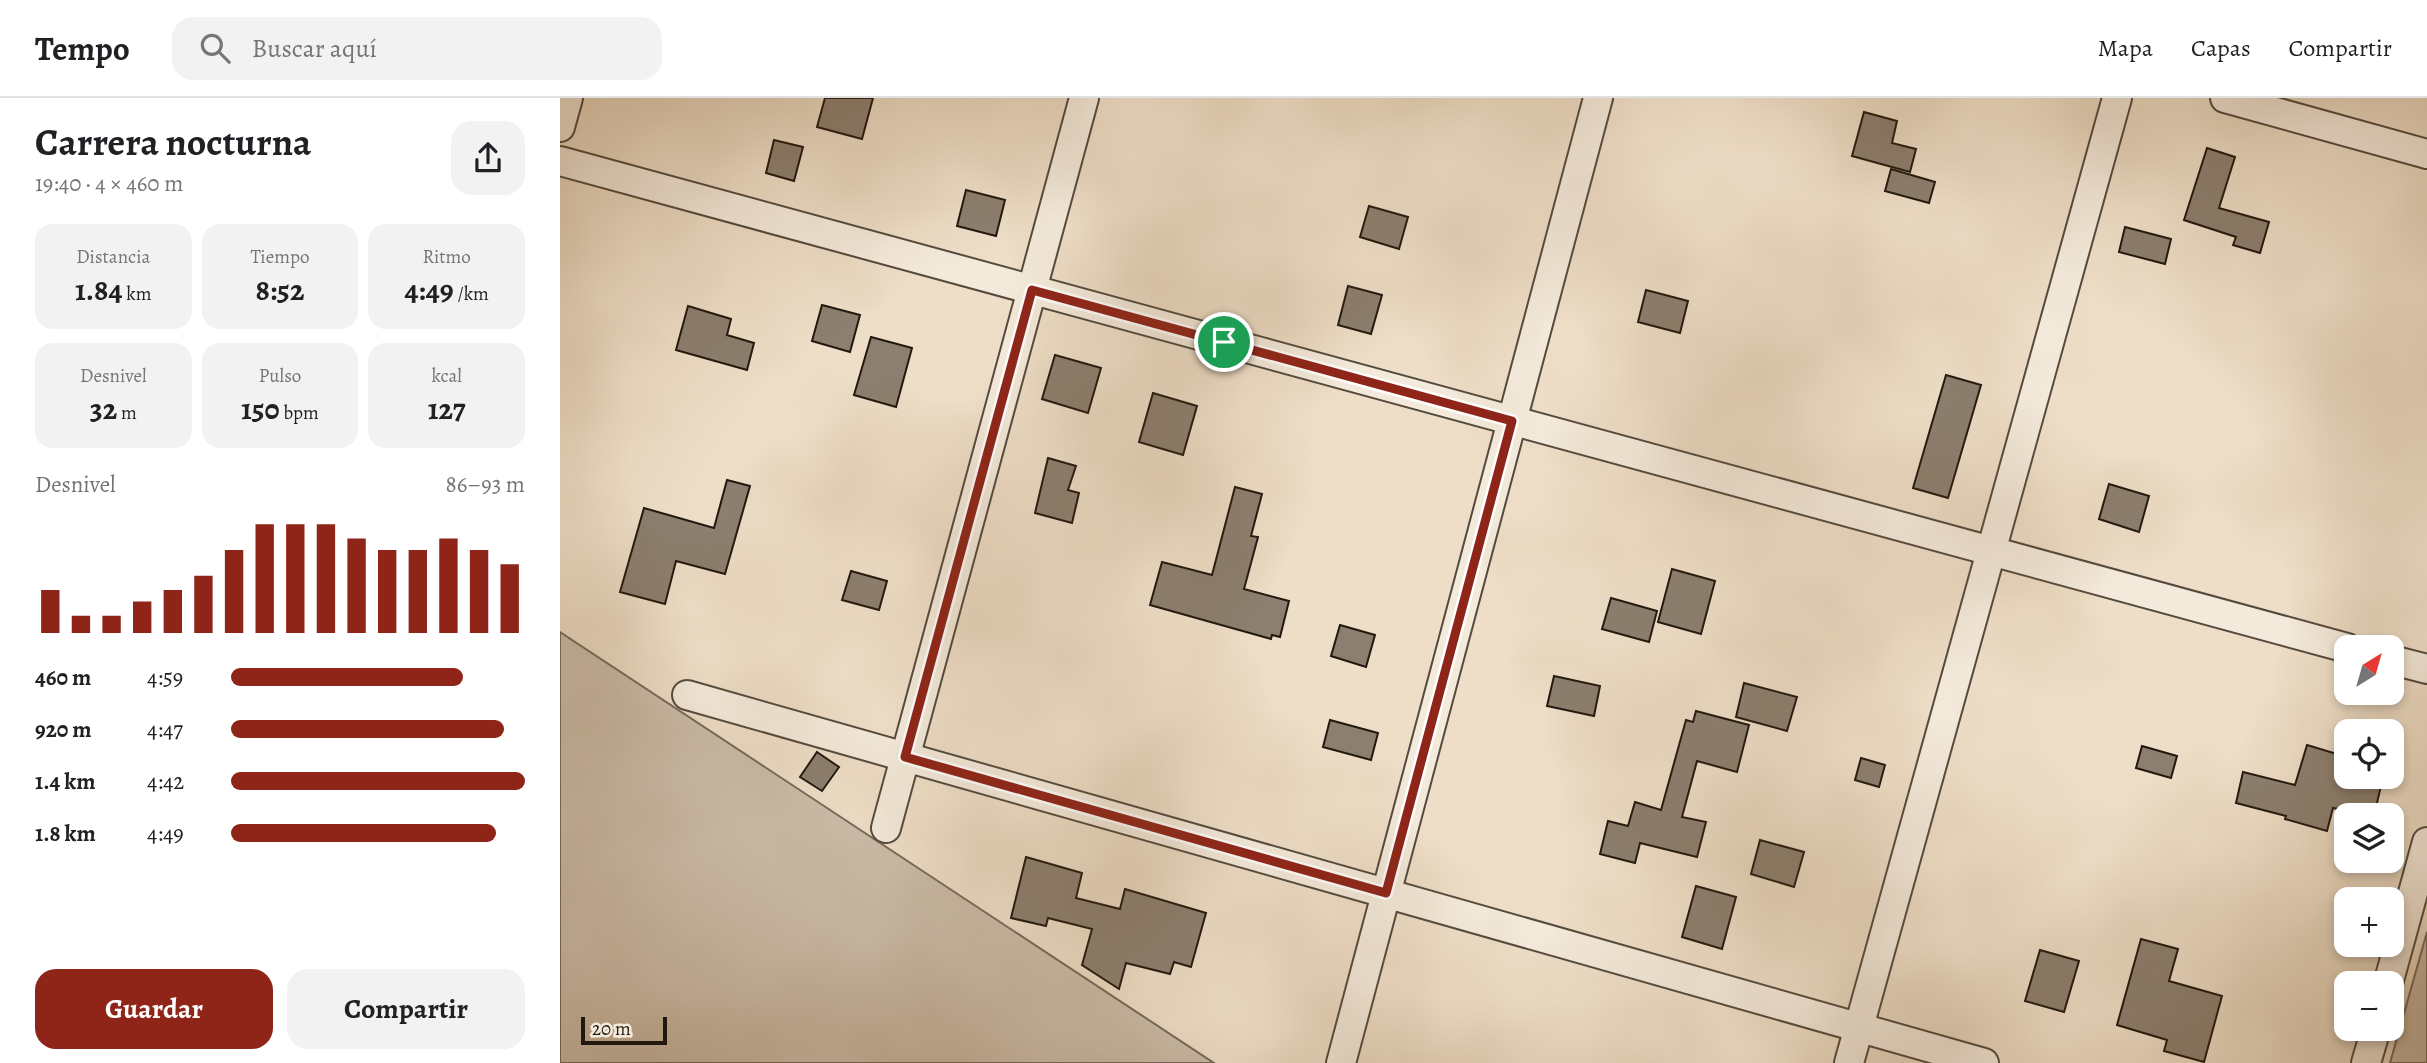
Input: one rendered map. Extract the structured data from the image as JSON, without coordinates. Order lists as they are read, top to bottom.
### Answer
{
  "scale_bar": "20 m",
  "north": "top right",
  "page": {
    "header": "Tempo",
    "search": "Buscar aquí",
    "nav": ["Mapa", "Capas", "Compartir"],
    "heading": ["Carrera nocturna", "19:40 · 4 × 460 m"],
    "stats": [
      ["Distancia", "1.84 km"],
      ["Tiempo", "8:52"],
      ["Ritmo", "4:49 /km"],
      ["Desnivel", "32 m"],
      ["Pulso", "150 bpm"],
      ["kcal", "127"]
    ],
    "chart": ["Desnivel", "86–93 m"],
    "map_buttons": ["+", "−"],
    "list": [
      {
        "name": "460 m",
        "note": "4:59"
      },
      {
        "name": "920 m",
        "note": "4:47"
      },
      {
        "name": "1.4 km",
        "note": "4:42"
      },
      {
        "name": "1.8 km",
        "note": "4:49"
      }
    ],
    "buttons": ["Guardar", "Compartir"],
    "scale": "20 m"
  }
}
